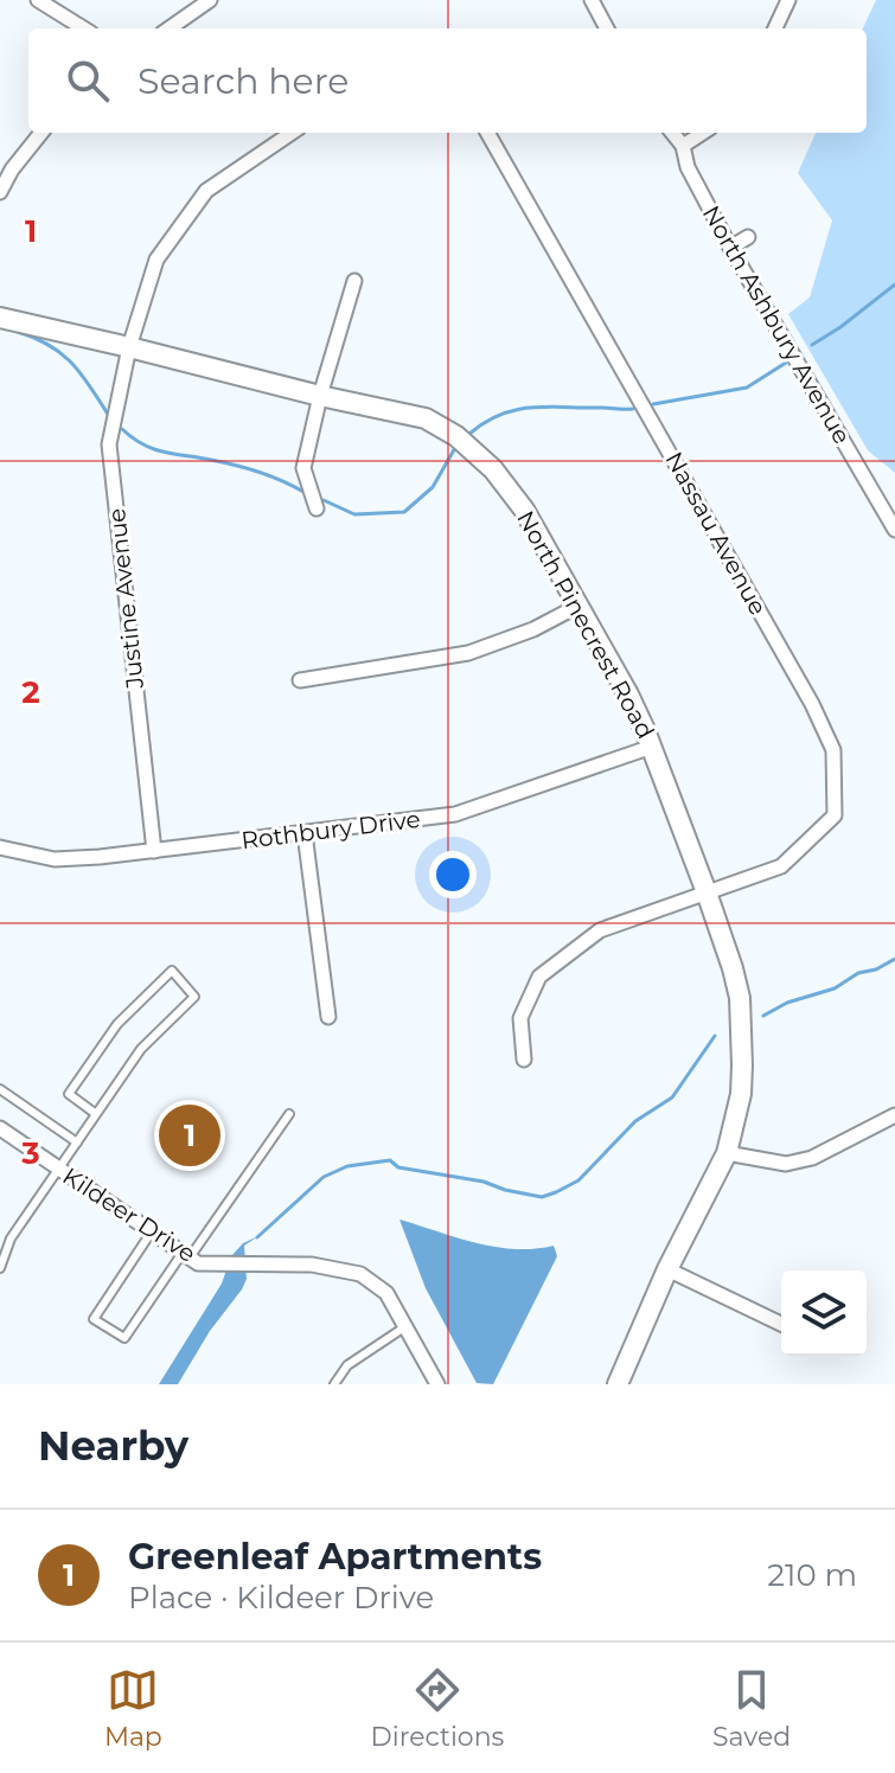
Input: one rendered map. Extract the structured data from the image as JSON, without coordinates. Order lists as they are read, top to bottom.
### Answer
{
  "streets": {
    "street": [
      "North Ashbury Avenue",
      "Nassau Avenue",
      "Justine Avenue",
      "North Pinecrest Road",
      "Rothbury Drive",
      "Kildeer Drive"
    ]
  },
  "crossings": [
    ["Nassau Avenue", "North Pinecrest Road"],
    ["Justine Avenue", "North Pinecrest Road"],
    ["Justine Avenue", "Rothbury Drive"],
    ["North Pinecrest Road", "Rothbury Drive"]
  ],
  "page": {
    "search": "Search here",
    "pins": "1",
    "heading": "Nearby",
    "list": [
      {
        "mark": "1",
        "name": "Greenleaf Apartments",
        "note": "Place · Kildeer Drive",
        "value": "210 m"
      }
    ],
    "nav": ["Map", "Directions", "Saved"]
  },
  "grid": {
    "rows": ["1", "2", "3"]
  }
}
